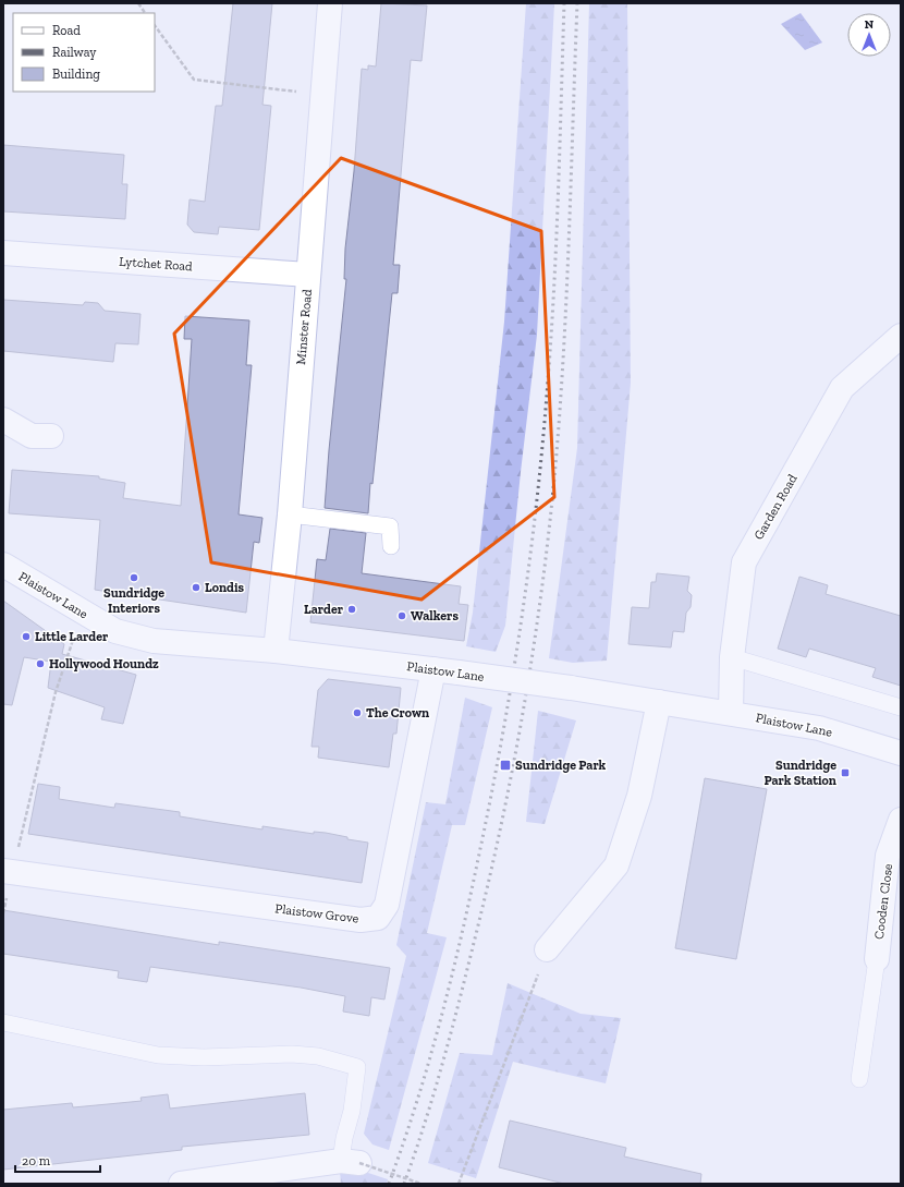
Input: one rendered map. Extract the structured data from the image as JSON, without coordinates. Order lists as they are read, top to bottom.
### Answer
{
  "streets": {
    "street": [
      "Lytchet Road",
      "Minster Road",
      "Garden Road",
      "Plaistow Lane",
      "Cooden Close",
      "Plaistow Grove"
    ]
  },
  "crossings": [
    ["Lytchet Road", "Minster Road"],
    ["Minster Road", "Plaistow Lane"],
    ["Garden Road", "Plaistow Lane"],
    ["Plaistow Lane", "Plaistow Grove"]
  ],
  "places": {
    "other": [
      "Sundridge Interiors",
      "Londis",
      "Larder",
      "Walkers",
      "Little Larder",
      "Hollywood Houndz",
      "The Crown"
    ],
    "transit": ["Sundridge Park", "Sundridge Park Station"]
  },
  "legend": ["Road", "Railway", "Building"],
  "scale_bar": "20 m",
  "north": "top"
}
